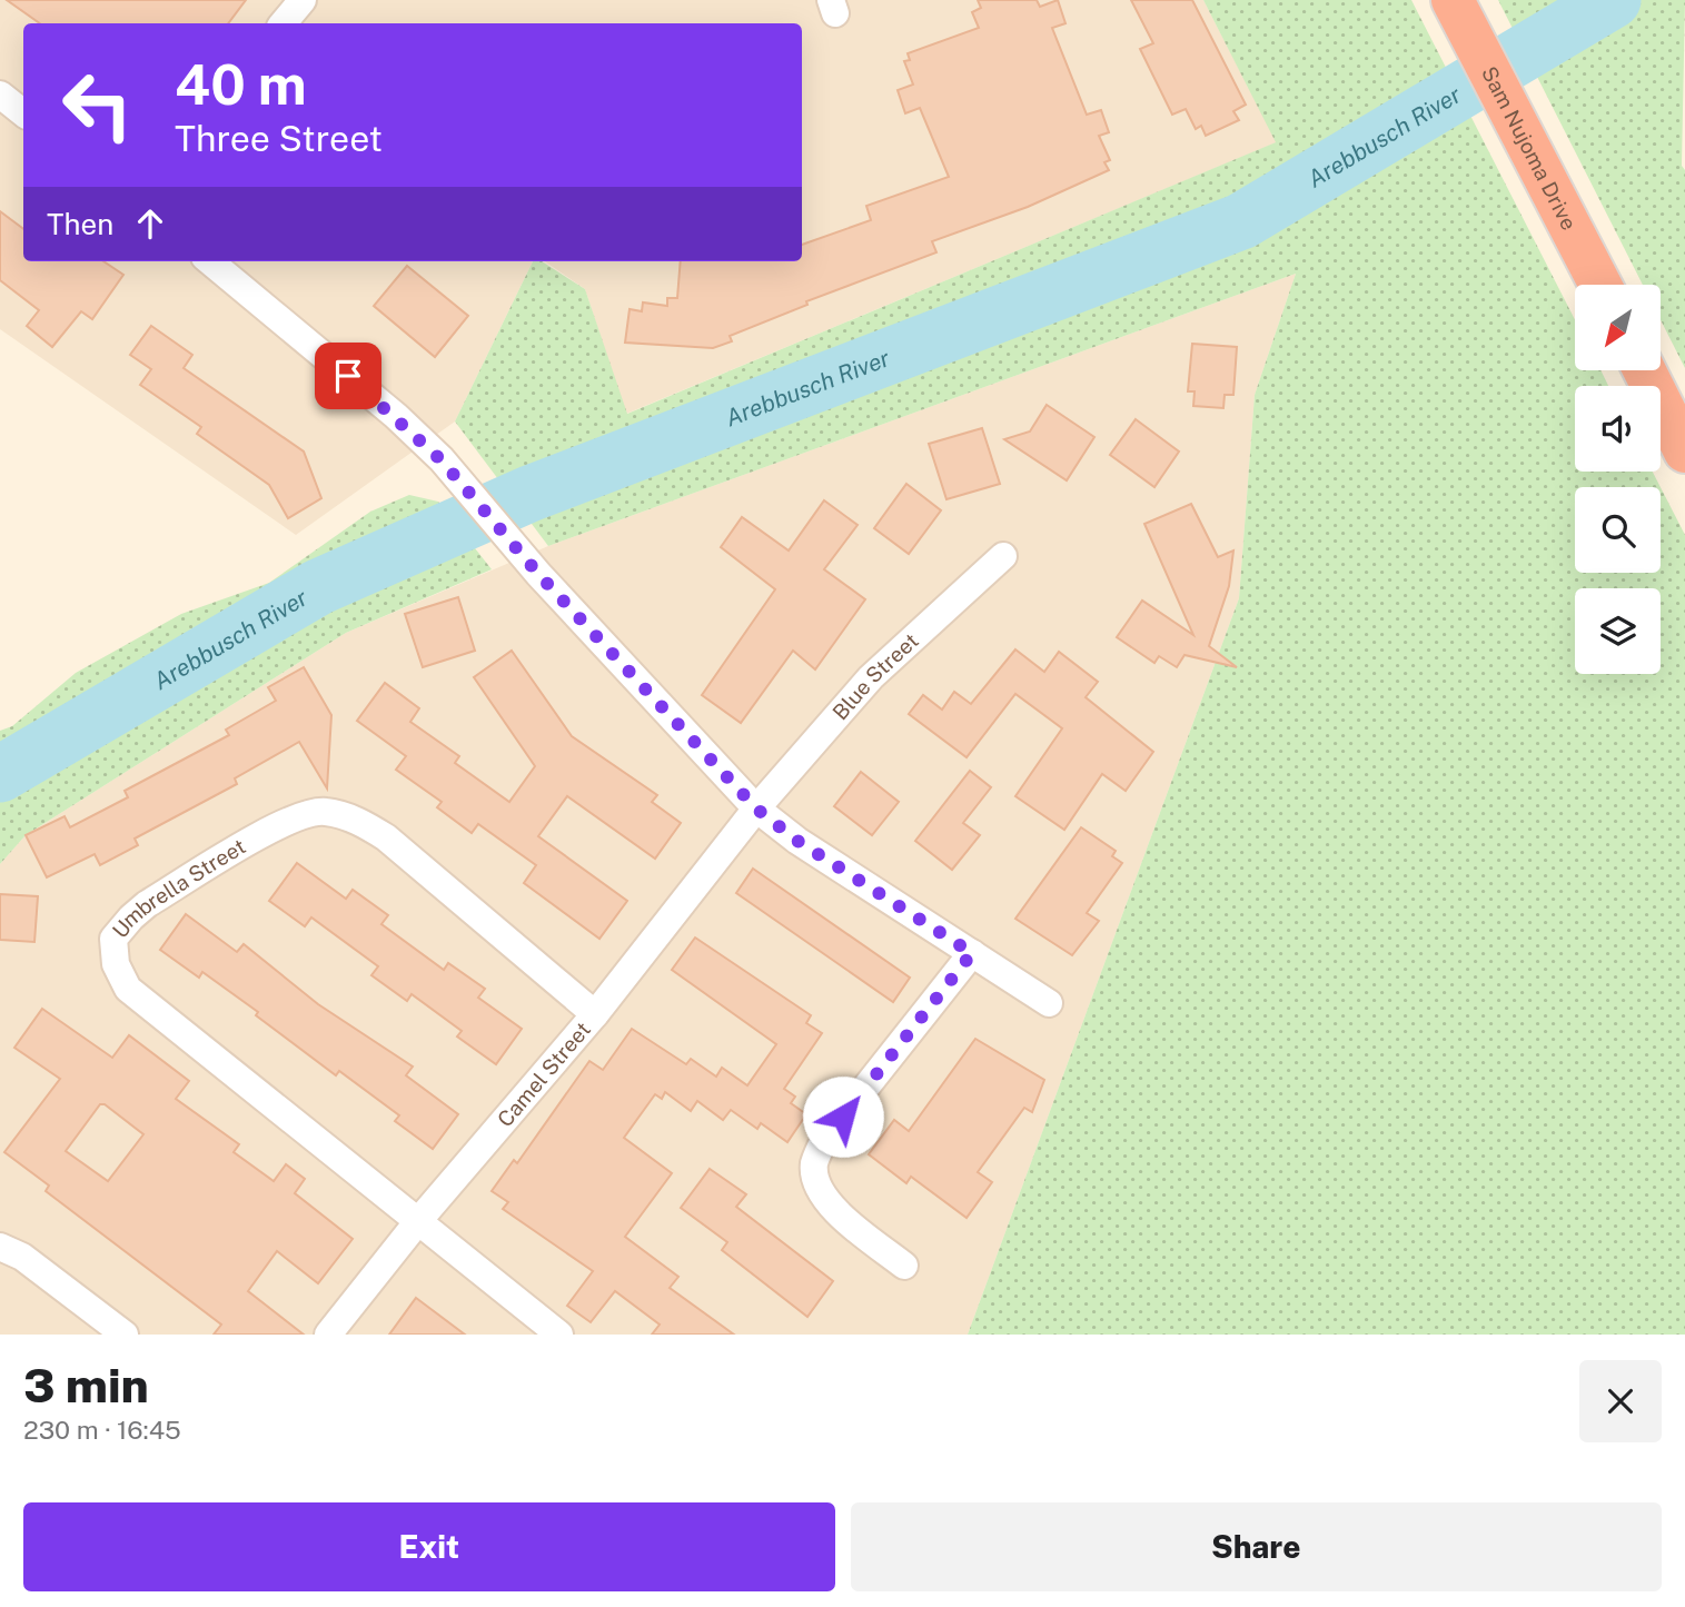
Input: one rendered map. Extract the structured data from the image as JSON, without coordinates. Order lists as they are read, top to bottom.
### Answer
{
  "streets": {
    "highway": ["Sam Nujoma Drive"],
    "street": ["Blue Street", "Umbrella Street", "Camel Street"]
  },
  "crossings": [
    ["Blue Street", "Camel Street"],
    ["Umbrella Street", "Camel Street"]
  ],
  "water": ["Arebbusch River"],
  "north": "bottom left",
  "page": {
    "turn": ["40 m", "Three Street"],
    "then": "Then",
    "heading": ["3 min", "230 m · 16:45"],
    "buttons": ["Exit", "Share"]
  }
}
